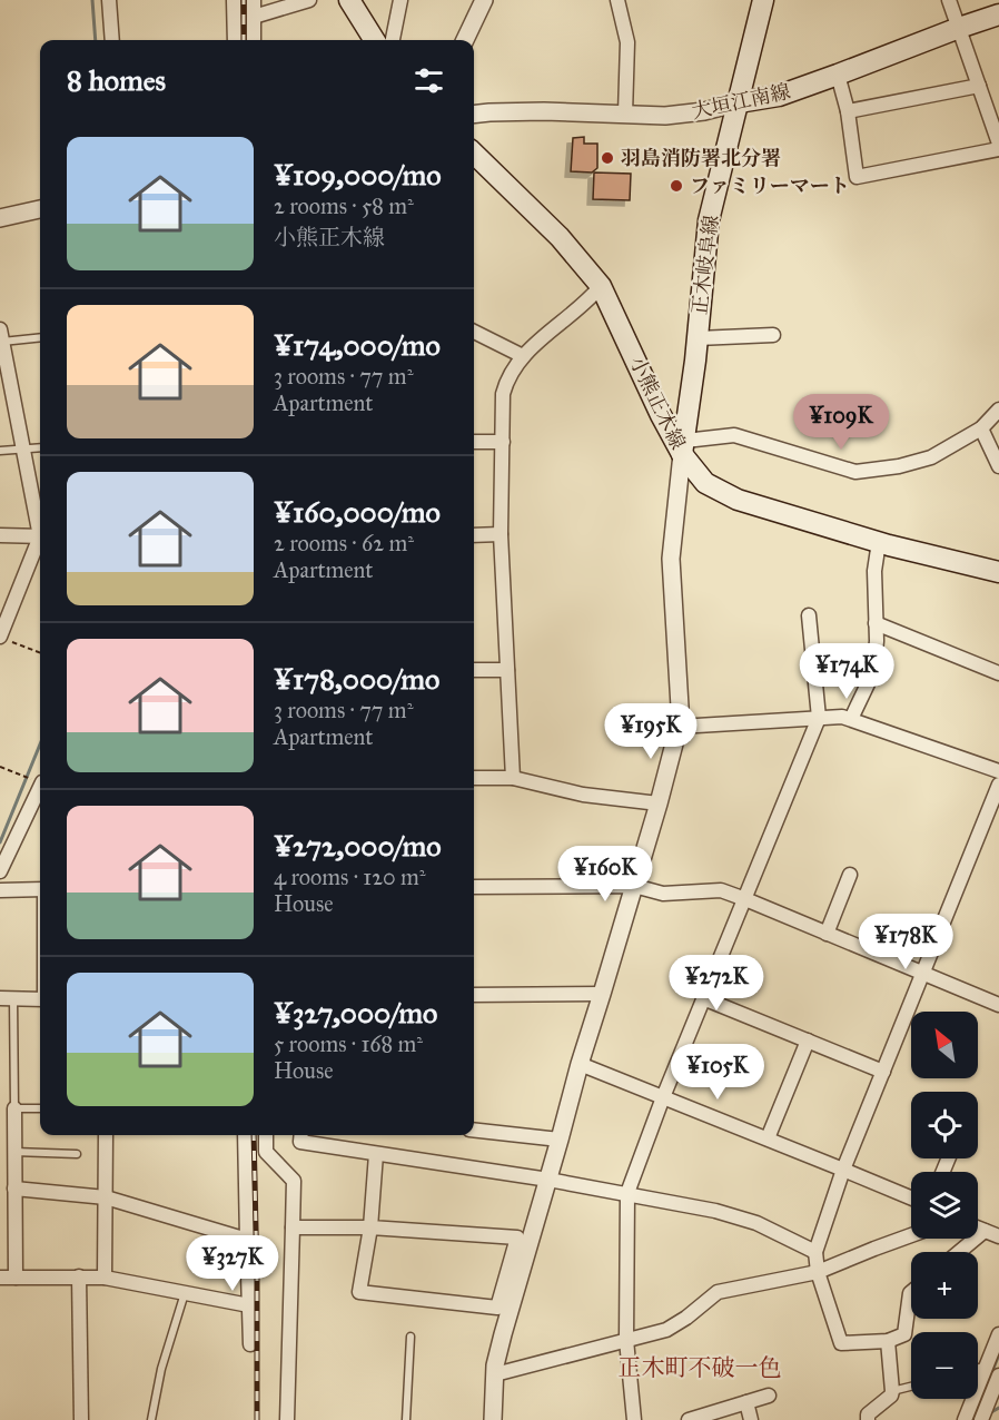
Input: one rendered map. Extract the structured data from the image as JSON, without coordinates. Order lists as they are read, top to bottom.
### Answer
{
  "streets": {
    "main road": ["大垣江南線", "正木岐阜線", "小熊正木線"]
  },
  "crossings": [
    ["大垣江南線", "正木岐阜線"],
    ["正木岐阜線", "小熊正木線"]
  ],
  "districts": ["正木町不破一色"],
  "places": ["羽島消防署北分署", "ファミリーマート"],
  "north": "top left",
  "page": {
    "heading": "8 homes",
    "list": [
      {
        "name": "¥109,000/mo",
        "note": "2 rooms · 58 m² · 小熊正木線"
      },
      {
        "name": "¥174,000/mo",
        "note": "3 rooms · 77 m² · Apartment"
      },
      {
        "name": "¥160,000/mo",
        "note": "2 rooms · 62 m² · Apartment"
      },
      {
        "name": "¥178,000/mo",
        "note": "3 rooms · 77 m² · Apartment"
      },
      {
        "name": "¥272,000/mo",
        "note": "4 rooms · 120 m² · House"
      },
      {
        "name": "¥327,000/mo",
        "note": "5 rooms · 168 m² · House"
      }
    ],
    "price": [
      "¥109K",
      "¥174K",
      "¥195K",
      "¥160K",
      "¥178K",
      "¥272K",
      "¥105K",
      "¥327K"
    ],
    "map_buttons": ["+", "−"]
  }
}
